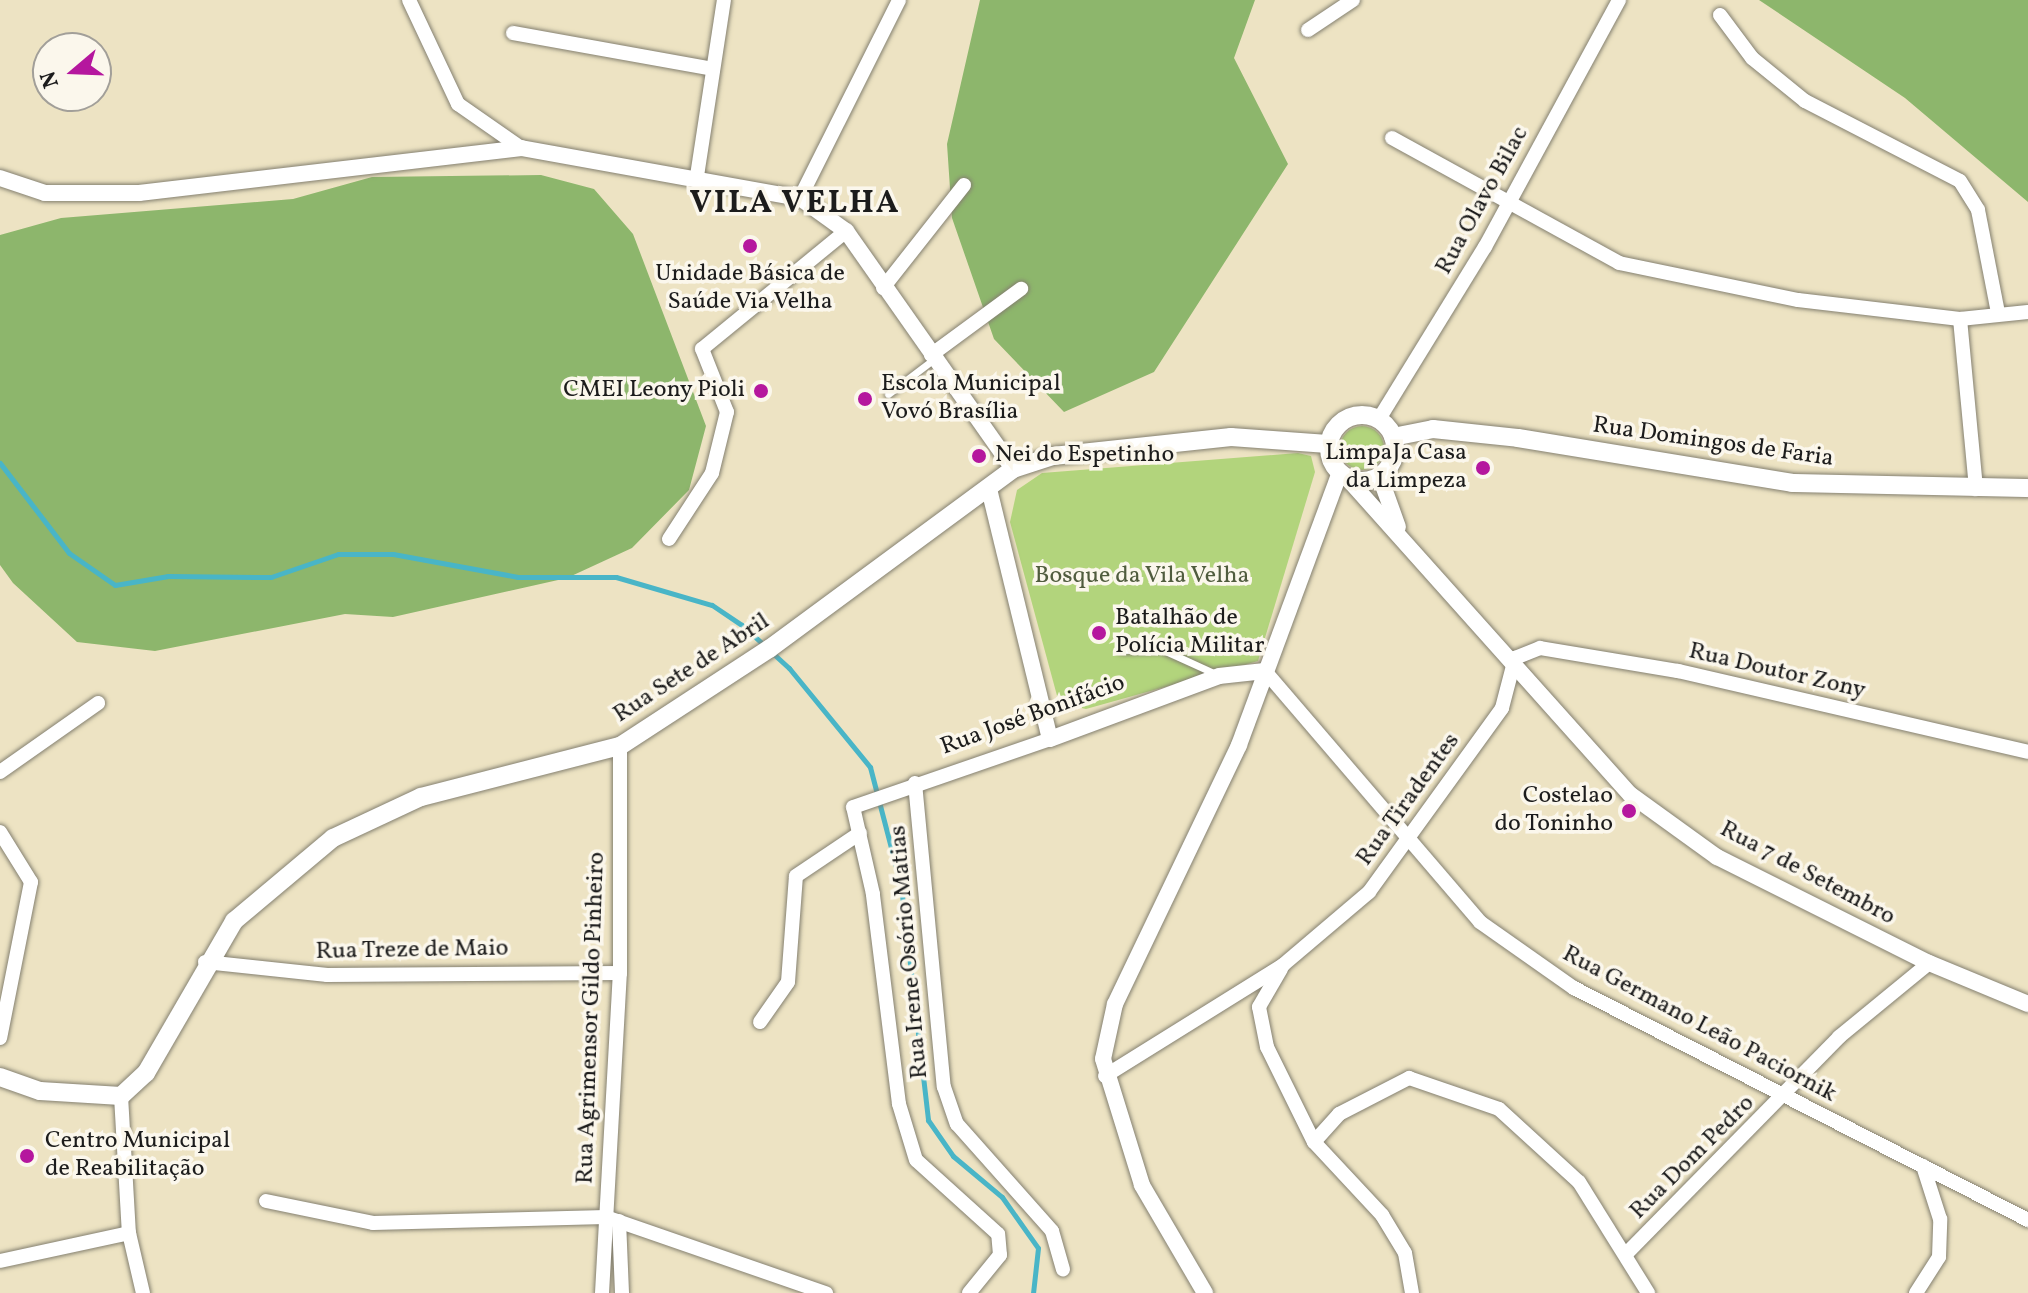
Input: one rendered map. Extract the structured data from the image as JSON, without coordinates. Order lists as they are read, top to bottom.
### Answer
{
  "streets": {
    "main road": ["Rua Domingos de Faria", "Rua Sete de Abril"],
    "street": [
      "Rua Olavo Bilac",
      "Rua Doutor Zony",
      "Rua José Bonifácio",
      "Rua Tiradentes",
      "Rua 7 de Setembro",
      "Rua Treze de Maio",
      "Rua Irene Osório Matias",
      "Rua Agrimensor Gildo Pinheiro",
      "Rua Germano Leão Paciornik",
      "Rua Dom Pedro"
    ]
  },
  "crossings": [
    ["Rua Olavo Bilac", "Rua Domingos de Faria"],
    ["Rua Olavo Bilac", "Rua Sete de Abril"],
    ["Rua Olavo Bilac", "Rua 7 de Setembro"],
    ["Rua Domingos de Faria", "Rua Sete de Abril"],
    ["Rua Domingos de Faria", "Rua 7 de Setembro"],
    ["Rua Sete de Abril", "Rua 7 de Setembro"],
    ["Rua Sete de Abril", "Rua Treze de Maio"],
    ["Rua Sete de Abril", "Rua Agrimensor Gildo Pinheiro"],
    ["Rua Doutor Zony", "Rua Tiradentes"],
    ["Rua Doutor Zony", "Rua 7 de Setembro"],
    ["Rua José Bonifácio", "Rua Irene Osório Matias"],
    ["Rua José Bonifácio", "Rua Germano Leão Paciornik"],
    ["Rua Tiradentes", "Rua 7 de Setembro"],
    ["Rua Tiradentes", "Rua Germano Leão Paciornik"],
    ["Rua 7 de Setembro", "Rua Dom Pedro"],
    ["Rua Treze de Maio", "Rua Agrimensor Gildo Pinheiro"],
    ["Rua Germano Leão Paciornik", "Rua Dom Pedro"]
  ],
  "districts": ["VILA VELHA"],
  "parks": ["Bosque da Vila Velha"],
  "places": [
    "Unidade Básica de Saúde Via Velha",
    "CMEI Leony Pioli",
    "Escola Municipal Vovó Brasília",
    "Nei do Espetinho",
    "LimpaJa Casa da Limpeza",
    "Batalhão de Polícia Militar",
    "Costelao do Toninho",
    "Centro Municipal de Reabilitação"
  ],
  "north": "left"
}
